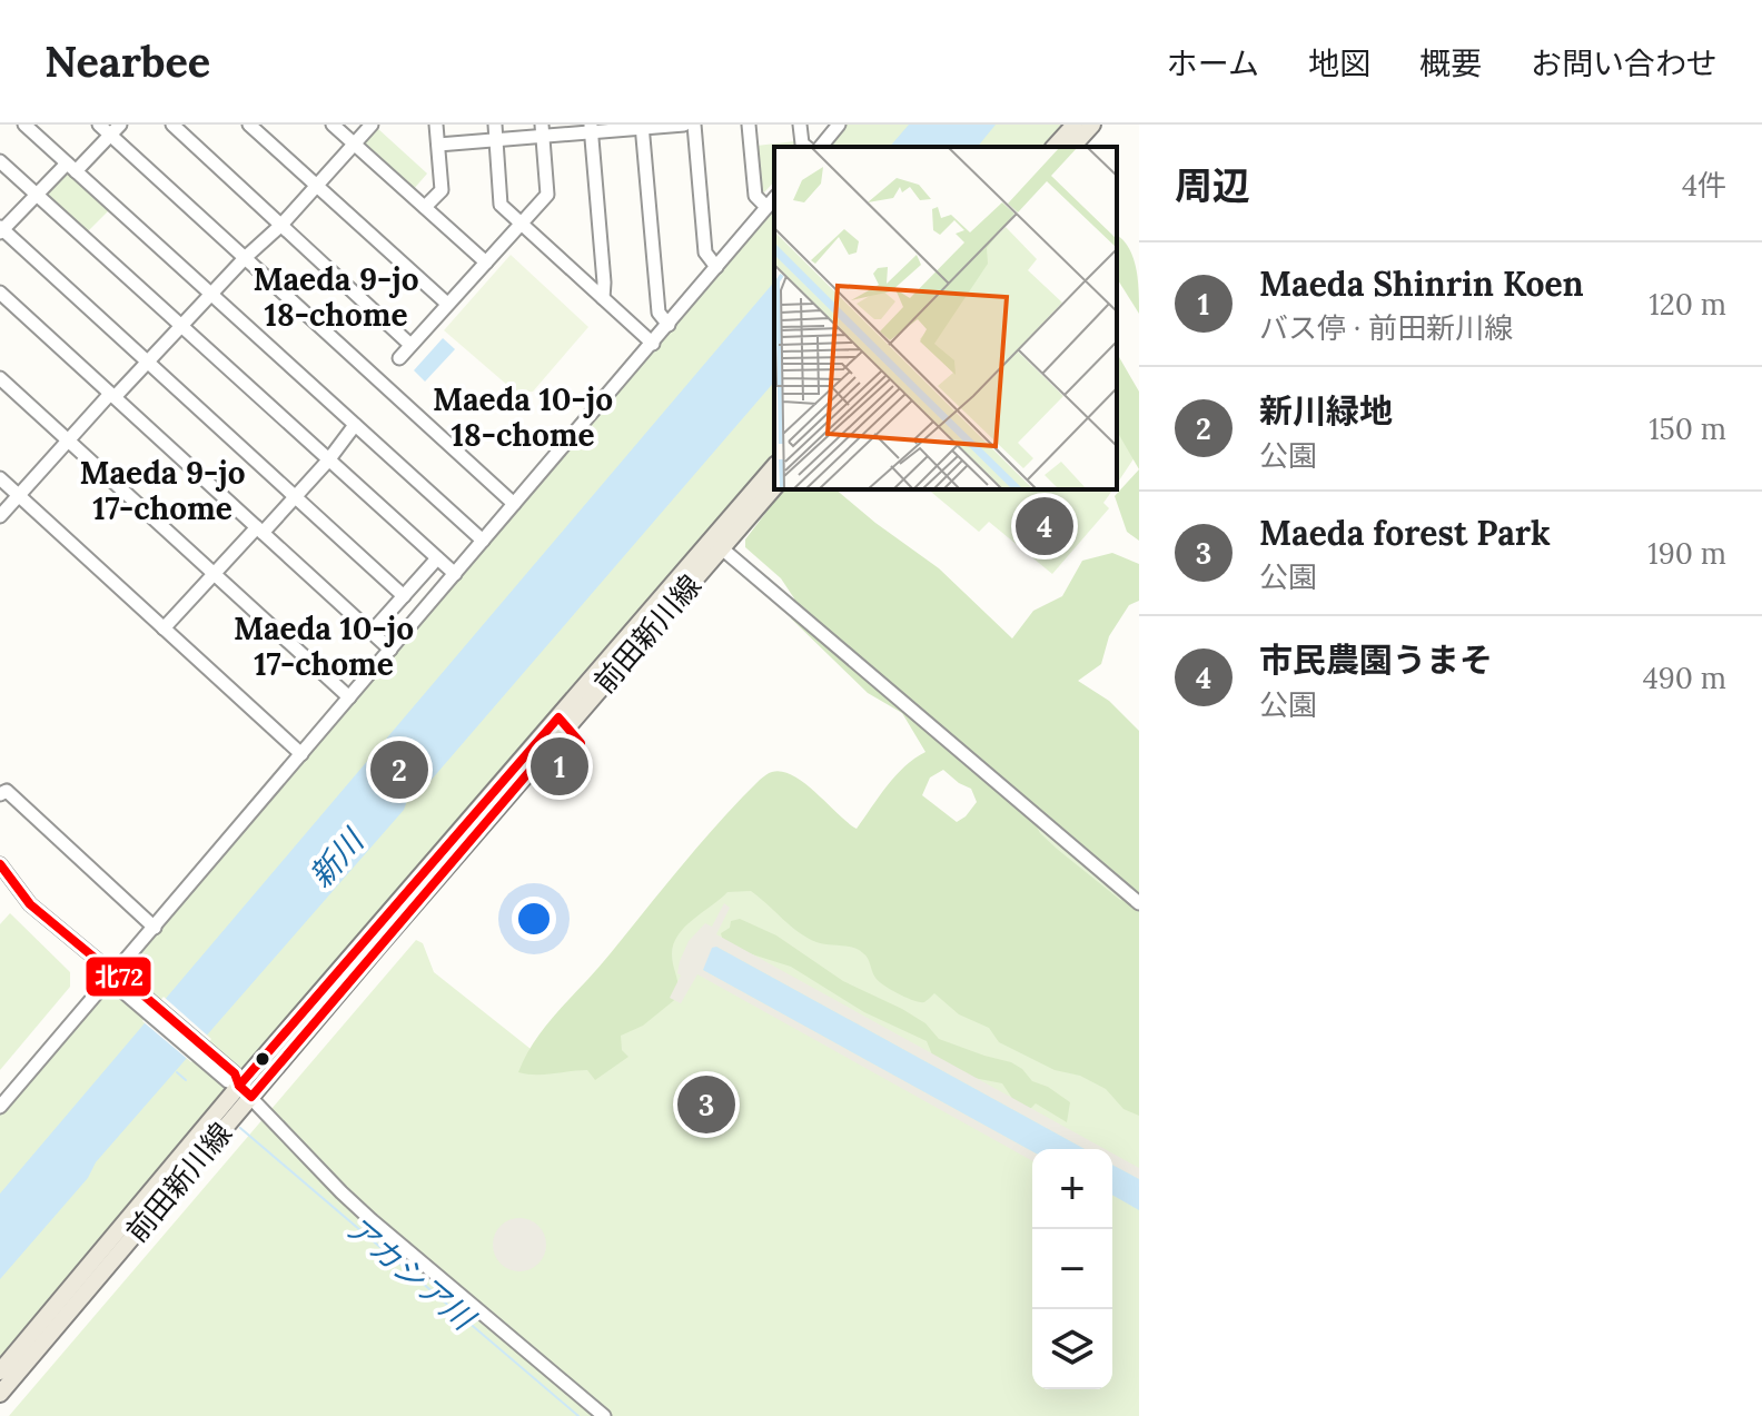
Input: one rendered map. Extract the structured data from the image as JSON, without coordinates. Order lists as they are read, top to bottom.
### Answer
{
  "streets": {
    "main road": ["前田新川線"]
  },
  "districts": [
    "Maeda 9-jo 18-chome",
    "Maeda 10-jo 18-chome",
    "Maeda 9-jo 17-chome",
    "Maeda 10-jo 17-chome"
  ],
  "water": ["新川", "アカシア川"],
  "lines": ["transit line 北72"],
  "page": {
    "header": "Nearbee",
    "nav": [
      "ホーム",
      "地図",
      "概要",
      "お問い合わせ"
    ],
    "heading": ["周辺", "4件"],
    "list": [
      {
        "mark": "1",
        "name": "Maeda Shinrin Koen",
        "note": "バス停 · 前田新川線",
        "value": "120 m"
      },
      {
        "mark": "2",
        "name": "新川緑地",
        "note": "公園",
        "value": "150 m"
      },
      {
        "mark": "3",
        "name": "Maeda forest Park",
        "note": "公園",
        "value": "190 m"
      },
      {
        "mark": "4",
        "name": "市民農園うまそ",
        "note": "公園",
        "value": "490 m"
      }
    ],
    "pins": [
      "4",
      "1",
      "2",
      "3"
    ],
    "map_buttons": ["+", "−"]
  }
}
